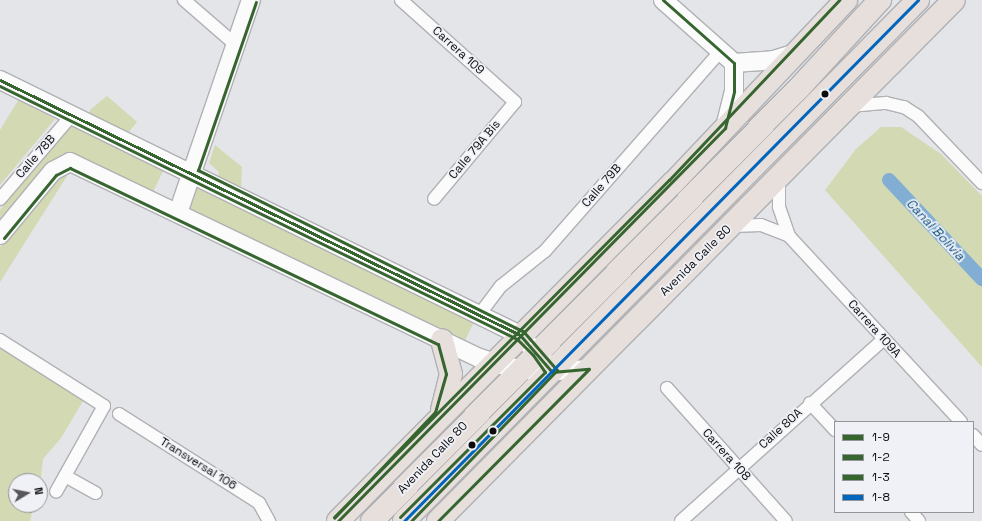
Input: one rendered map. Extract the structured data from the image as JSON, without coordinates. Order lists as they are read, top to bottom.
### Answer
{
  "streets": {
    "highway": ["Avenida Calle 80"],
    "street": [
      "Carrera 109",
      "Calle 79A Bis",
      "Calle 78B",
      "Calle 79B",
      "Carrera 109A",
      "Calle 80A",
      "Carrera 108",
      "Transversal 106"
    ]
  },
  "crossings": [
    ["Carrera 109", "Calle 79A Bis"],
    ["Avenida Calle 80", "Carrera 109A"],
    ["Carrera 109A", "Calle 80A"],
    ["Calle 80A", "Carrera 108"]
  ],
  "water": ["Canal Bolivia"],
  "lines": [
    "transit line 1-9",
    "transit line 1-3",
    "transit line 1-8",
    "transit line 1-2"
  ],
  "legend": [
    "1-9",
    "1-2",
    "1-3",
    "1-8"
  ],
  "north": "right"
}
